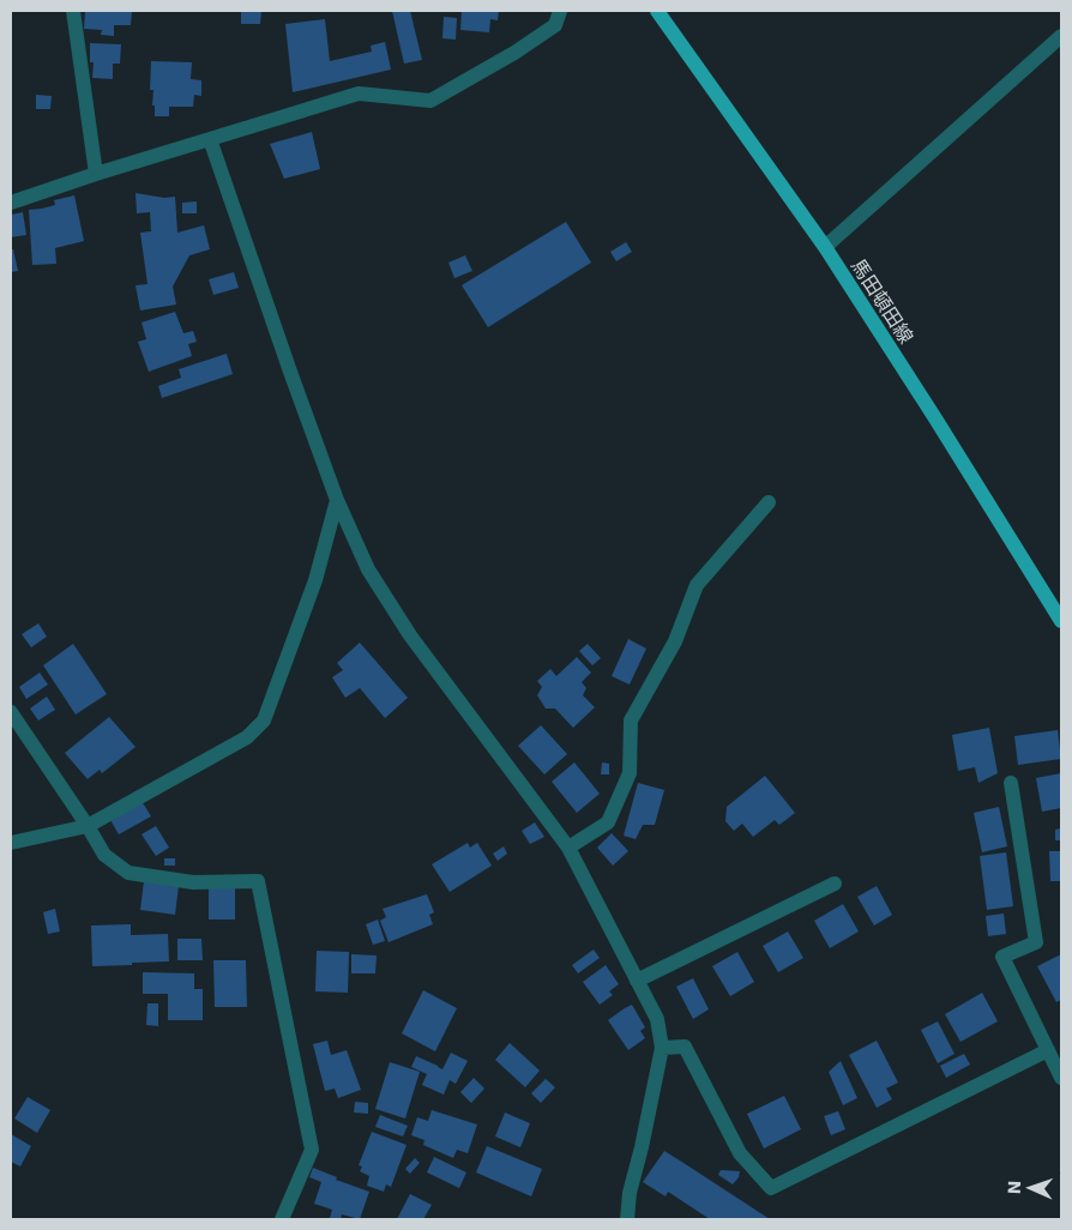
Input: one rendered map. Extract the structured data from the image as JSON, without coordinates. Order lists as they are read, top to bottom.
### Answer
{
  "streets": {
    "main road": ["馬田頓田線"]
  },
  "north": "left"
}
